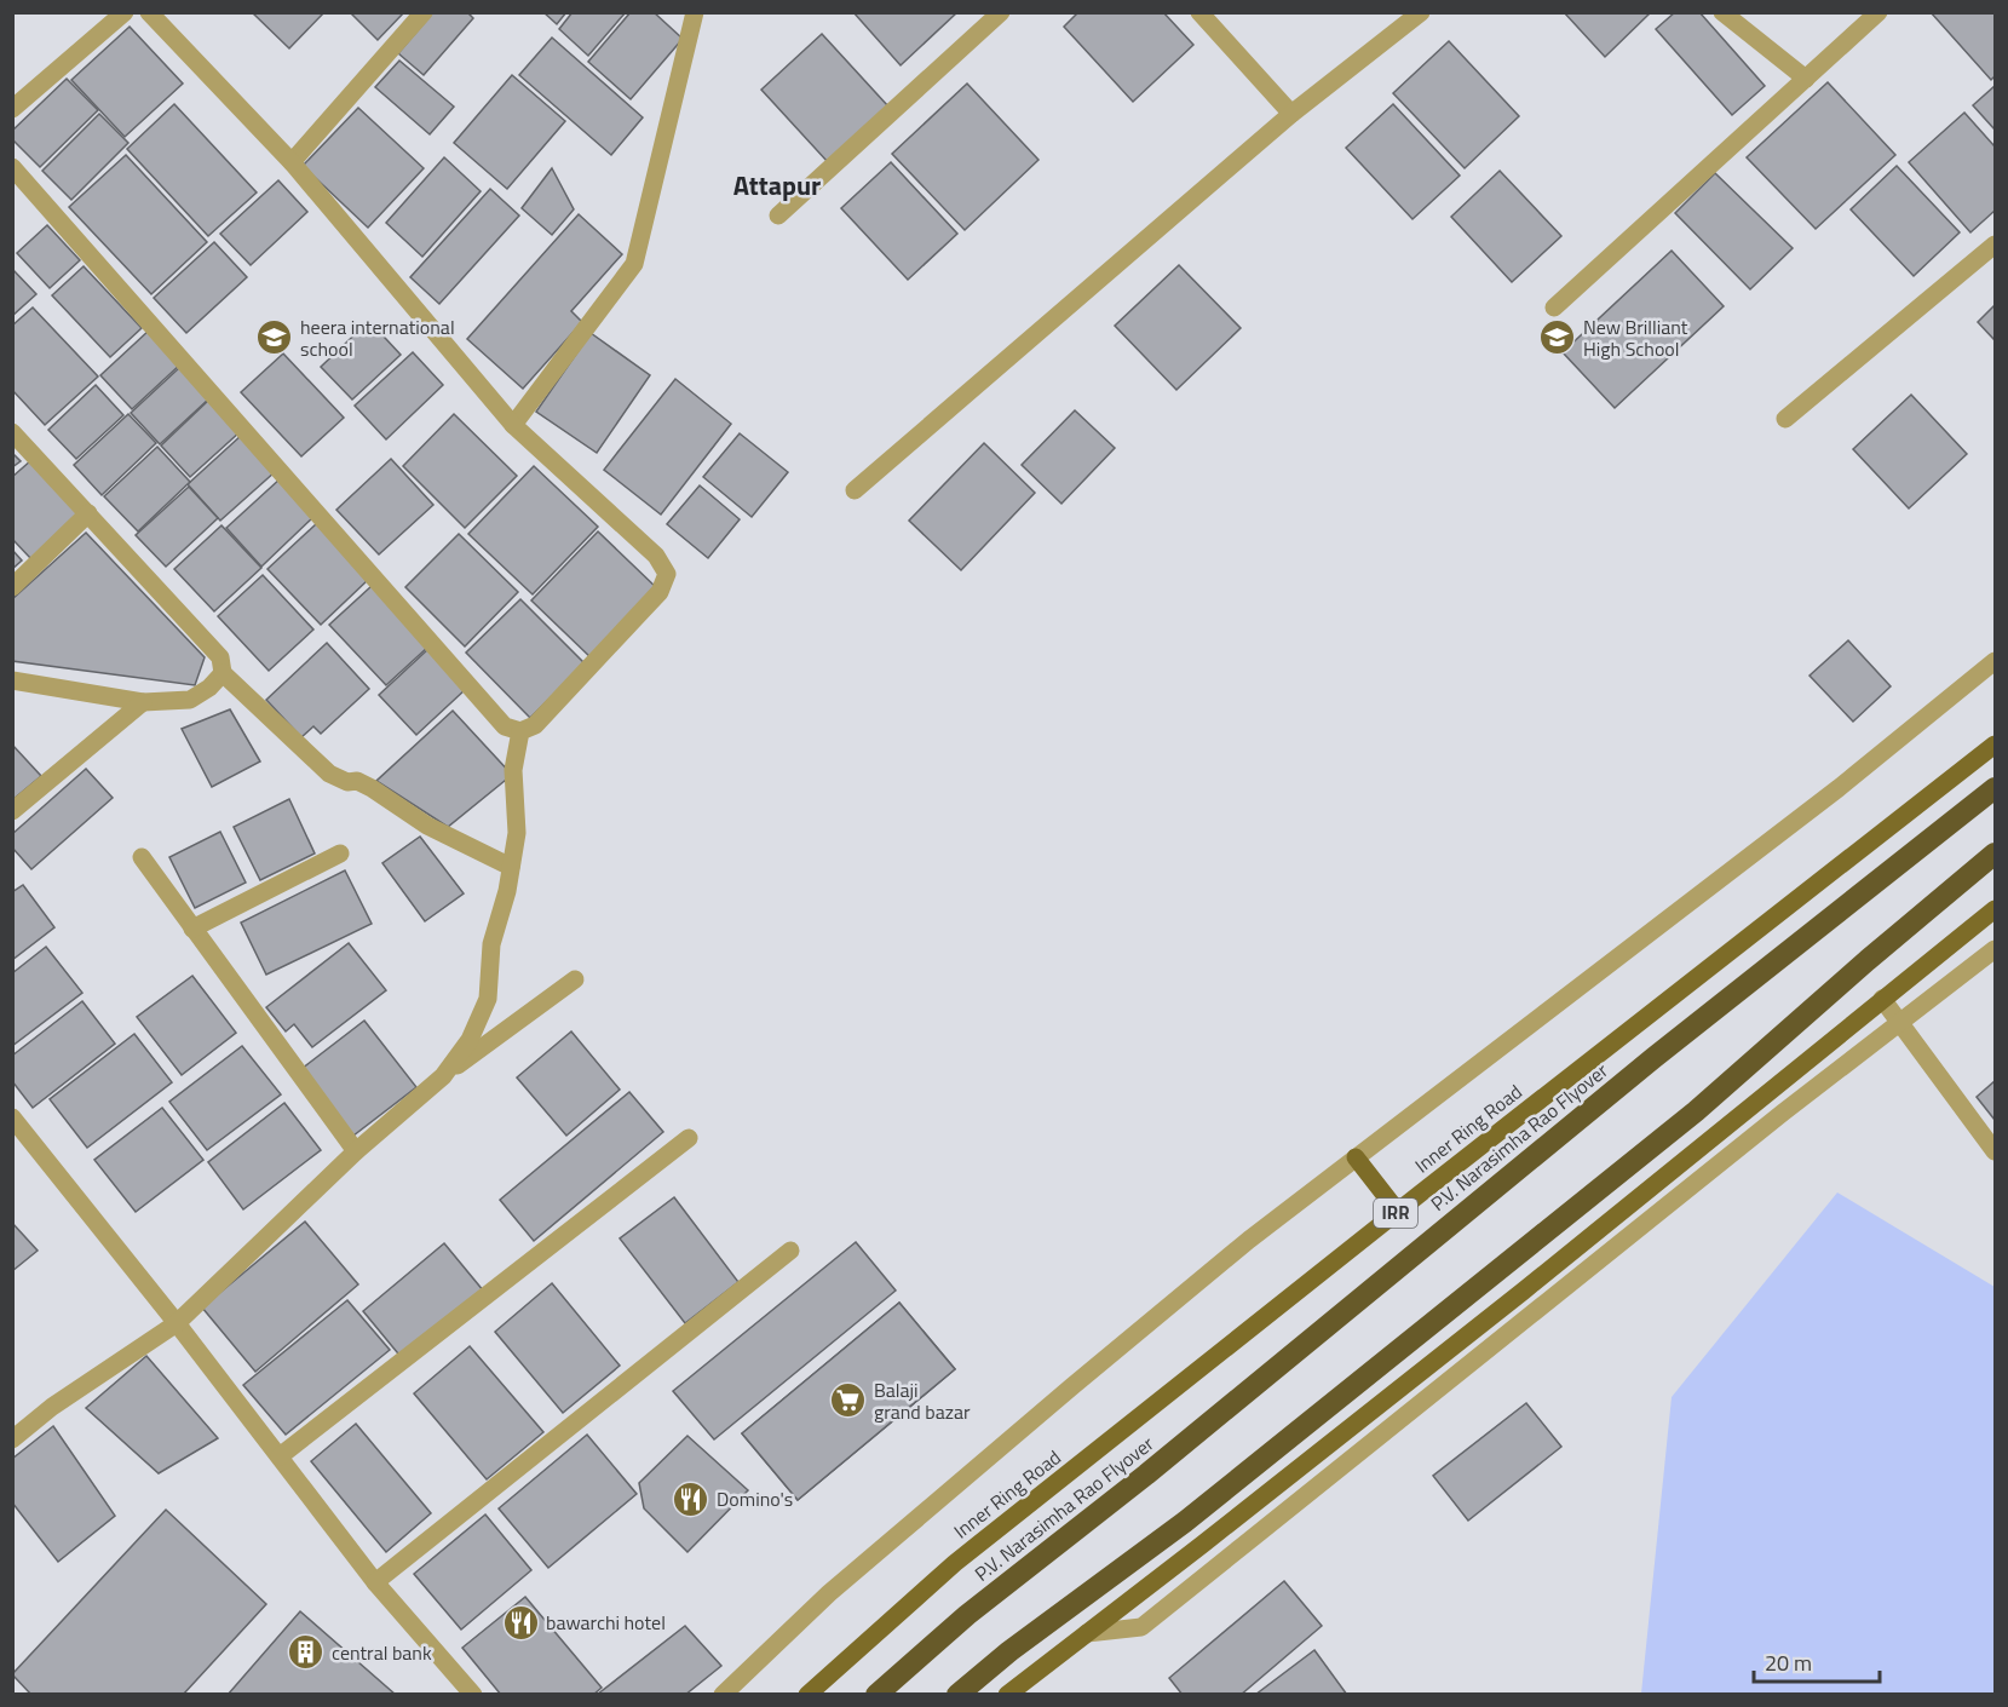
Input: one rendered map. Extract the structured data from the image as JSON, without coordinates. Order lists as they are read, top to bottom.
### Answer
{
  "streets": {
    "highway": ["P.V. Narasimha Rao Flyover"],
    "main road": ["Inner Ring Road", "IRR"]
  },
  "districts": ["Attapur"],
  "places": {
    "school or university": ["heera international school", "New Brilliant High School"],
    "supermarket": ["Balaji grand bazar"],
    "restaurant": ["Domino's", "bawarchi hotel"],
    "building": ["central bank"]
  },
  "scale_bar": "20 m"
}
